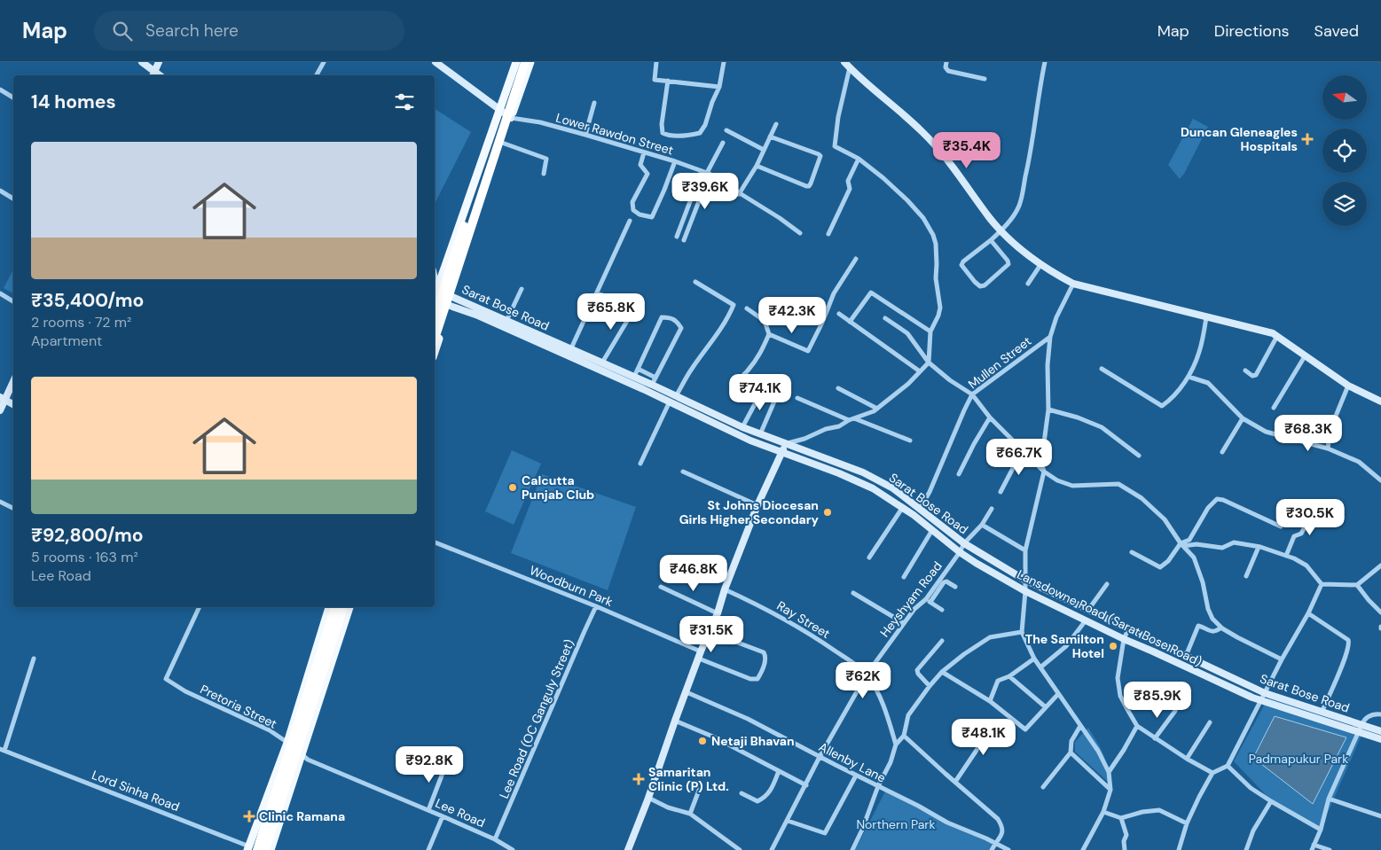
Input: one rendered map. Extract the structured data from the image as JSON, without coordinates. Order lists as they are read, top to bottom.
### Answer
{
  "streets": {
    "main road": ["Sarat Bose Road", "Lansdowne Road (Sarat Bose Road)"],
    "street": [
      "Lower Rawdon Street",
      "Mullen Street",
      "Woodburn Park",
      "Heyshyam Road",
      "Ray Street",
      "Pretoria Street",
      "Lee Road (OC Ganguly Street)",
      "Allenby Lane",
      "Lord Sinha Road",
      "Lee Road"
    ]
  },
  "crossings": [
    ["Sarat Bose Road", "Mullen Street"],
    ["Sarat Bose Road", "Heyshyam Road"],
    ["Sarat Bose Road", "Lansdowne Road (Sarat Bose Road)"],
    ["Woodburn Park", "Lee Road (OC Ganguly Street)"],
    ["Heyshyam Road", "Lansdowne Road (Sarat Bose Road)"],
    ["Heyshyam Road", "Ray Street"],
    ["Heyshyam Road", "Allenby Lane"],
    ["Pretoria Street", "Lee Road"],
    ["Lee Road (OC Ganguly Street)", "Lee Road"]
  ],
  "parks": ["Padmapukur Park", "Northern Park"],
  "places": {
    "health": ["Duncan Gleneagles Hospitals", "Samaritan Clinic (P) Ltd.", "Clinic Ramana"],
    "other": [
      "Calcutta Punjab Club",
      "St Johns Diocesan Girls Higher Secondary",
      "The Samilton Hotel",
      "Netaji Bhavan"
    ]
  },
  "north": "left",
  "page": {
    "header": "Map",
    "search": "Search here",
    "nav": ["Map", "Directions", "Saved"],
    "heading": "14 homes",
    "list": [
      {
        "name": "₹35,400/mo",
        "note": "2 rooms · 72 m² · Apartment"
      },
      {
        "name": "₹92,800/mo",
        "note": "5 rooms · 163 m² · Lee Road"
      }
    ],
    "price": [
      "₹35.4K",
      "₹39.6K",
      "₹65.8K",
      "₹42.3K",
      "₹74.1K",
      "₹68.3K",
      "₹66.7K",
      "₹30.5K",
      "₹46.8K",
      "₹31.5K",
      "₹62K",
      "₹85.9K",
      "₹48.1K",
      "₹92.8K"
    ]
  }
}
